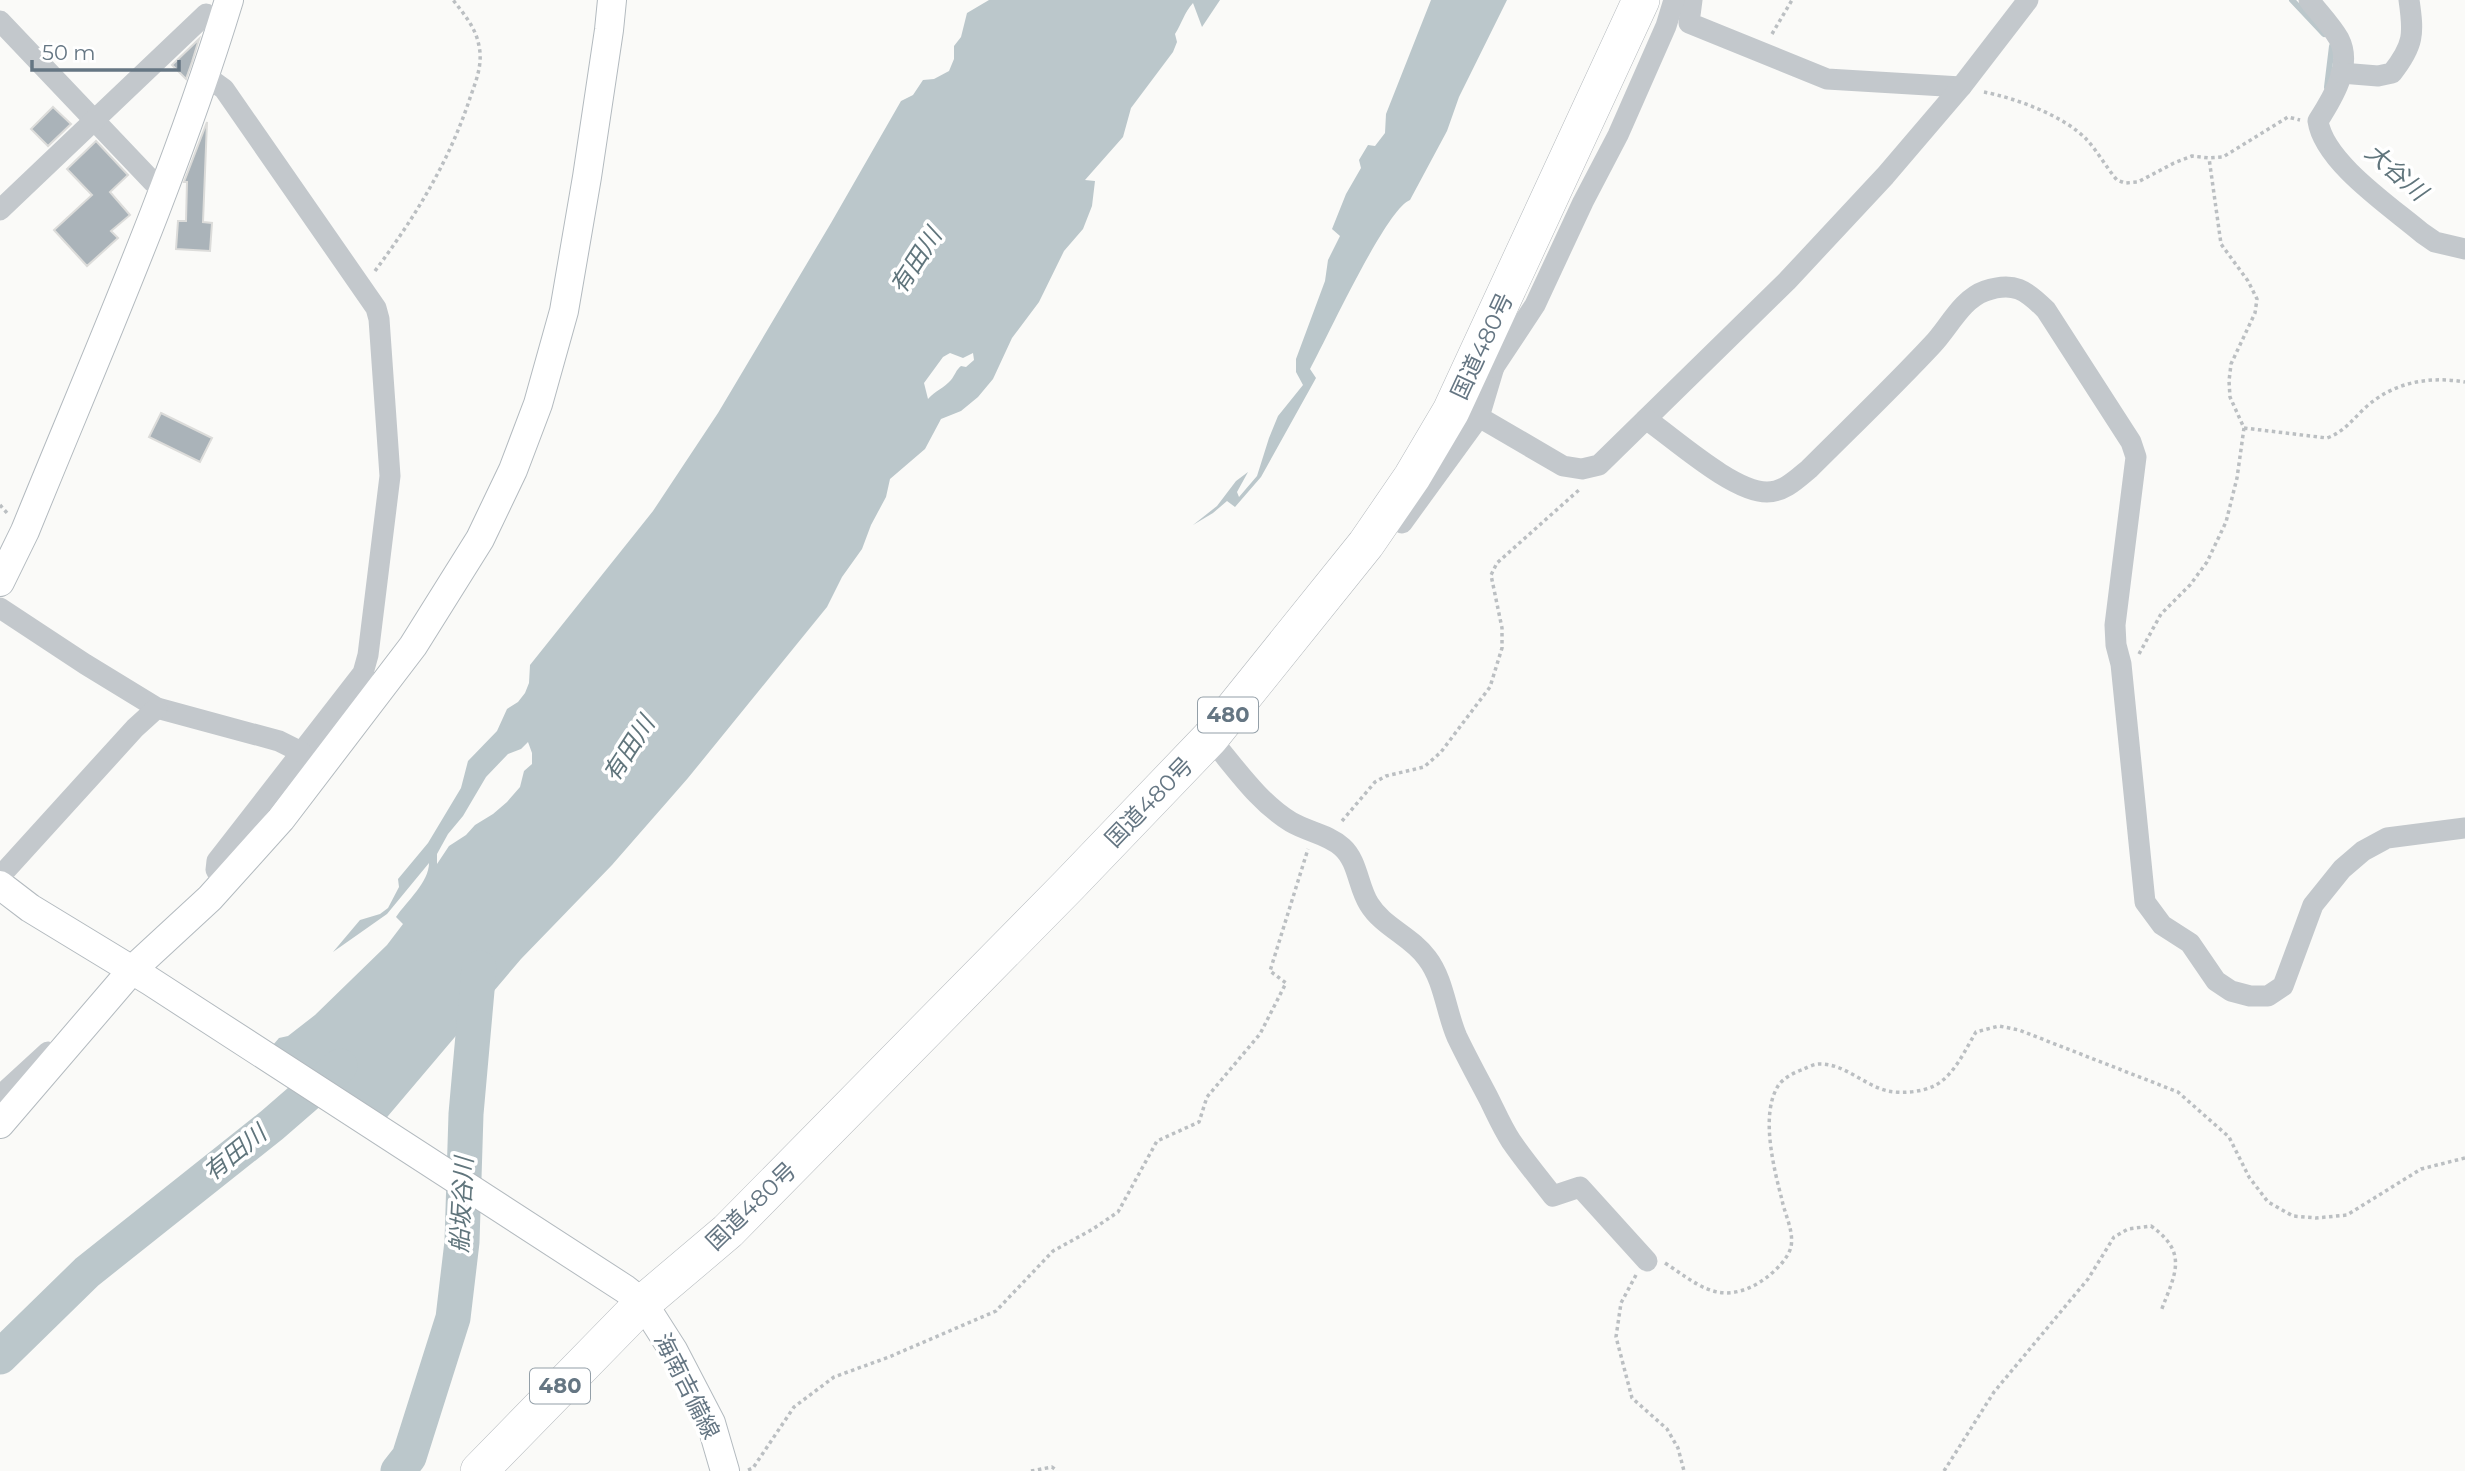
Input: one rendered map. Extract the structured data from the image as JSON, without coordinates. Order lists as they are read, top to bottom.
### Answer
{
  "streets": {
    "highway": ["国道480号", "480"],
    "street": ["海南吉備線"]
  },
  "crossings": [
    ["国道480号", "海南吉備線"]
  ],
  "water": ["大谷川", "有田川", "船坂谷川"],
  "scale_bar": "50 m"
}
